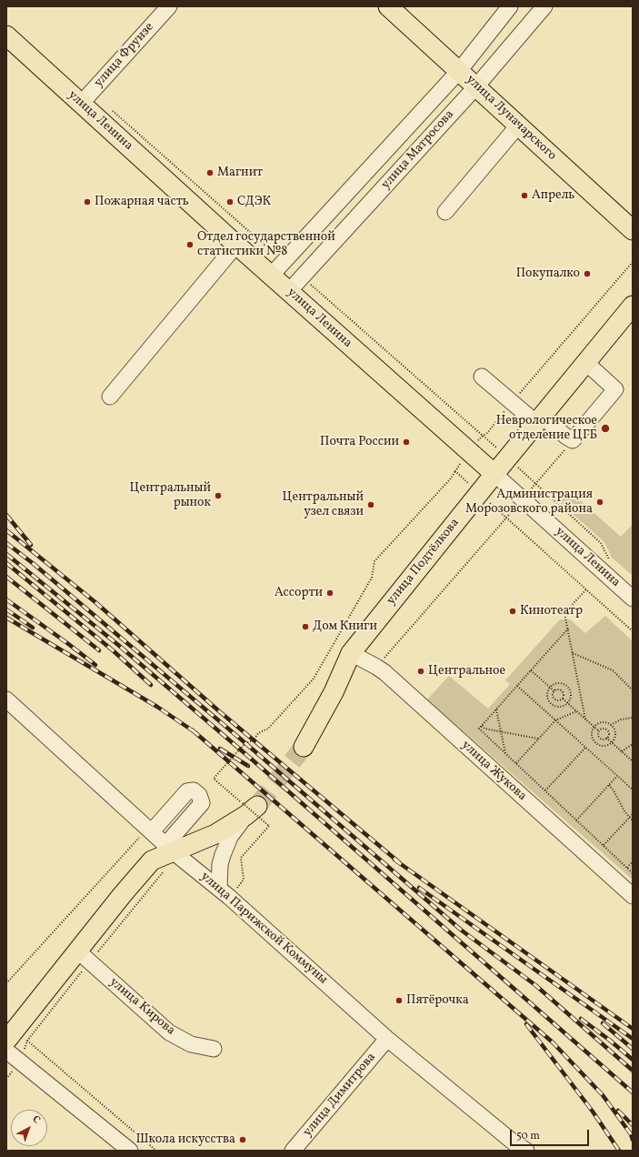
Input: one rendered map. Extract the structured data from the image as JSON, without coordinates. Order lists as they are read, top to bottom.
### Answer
{
  "streets": {
    "main road": ["улица Луначарского", "улица Ленина", "улица Подтёлкова"],
    "street": [
      "улица Фрунзе",
      "улица Матросова",
      "улица Жукова",
      "улица Парижской Коммуны",
      "улица Кирова",
      "улица Димитрова"
    ]
  },
  "crossings": [
    ["улица Фрунзе", "улица Ленина"],
    ["улица Луначарского", "улица Матросова"],
    ["улица Ленина", "улица Матросова"],
    ["улица Ленина", "улица Подтёлкова"],
    ["улица Подтёлкова", "улица Жукова"],
    ["улица Парижской Коммуны", "улица Димитрова"]
  ],
  "places": [
    "Магнит",
    "Апрель",
    "Пожарная часть",
    "СДЭК",
    "Отдел государственной статистики №8",
    "Покупалко",
    "Неврологическое отделение ЦГБ",
    "Почта России",
    "Центральный рынок",
    "Администрация Морозовского района",
    "Центральный узел связи",
    "Ассорти",
    "Кинотеатр",
    "Дом Книги",
    "Центральное",
    "Пятёрочка",
    "Школа искусства"
  ],
  "scale_bar": "50 m",
  "north": "top right"
}
